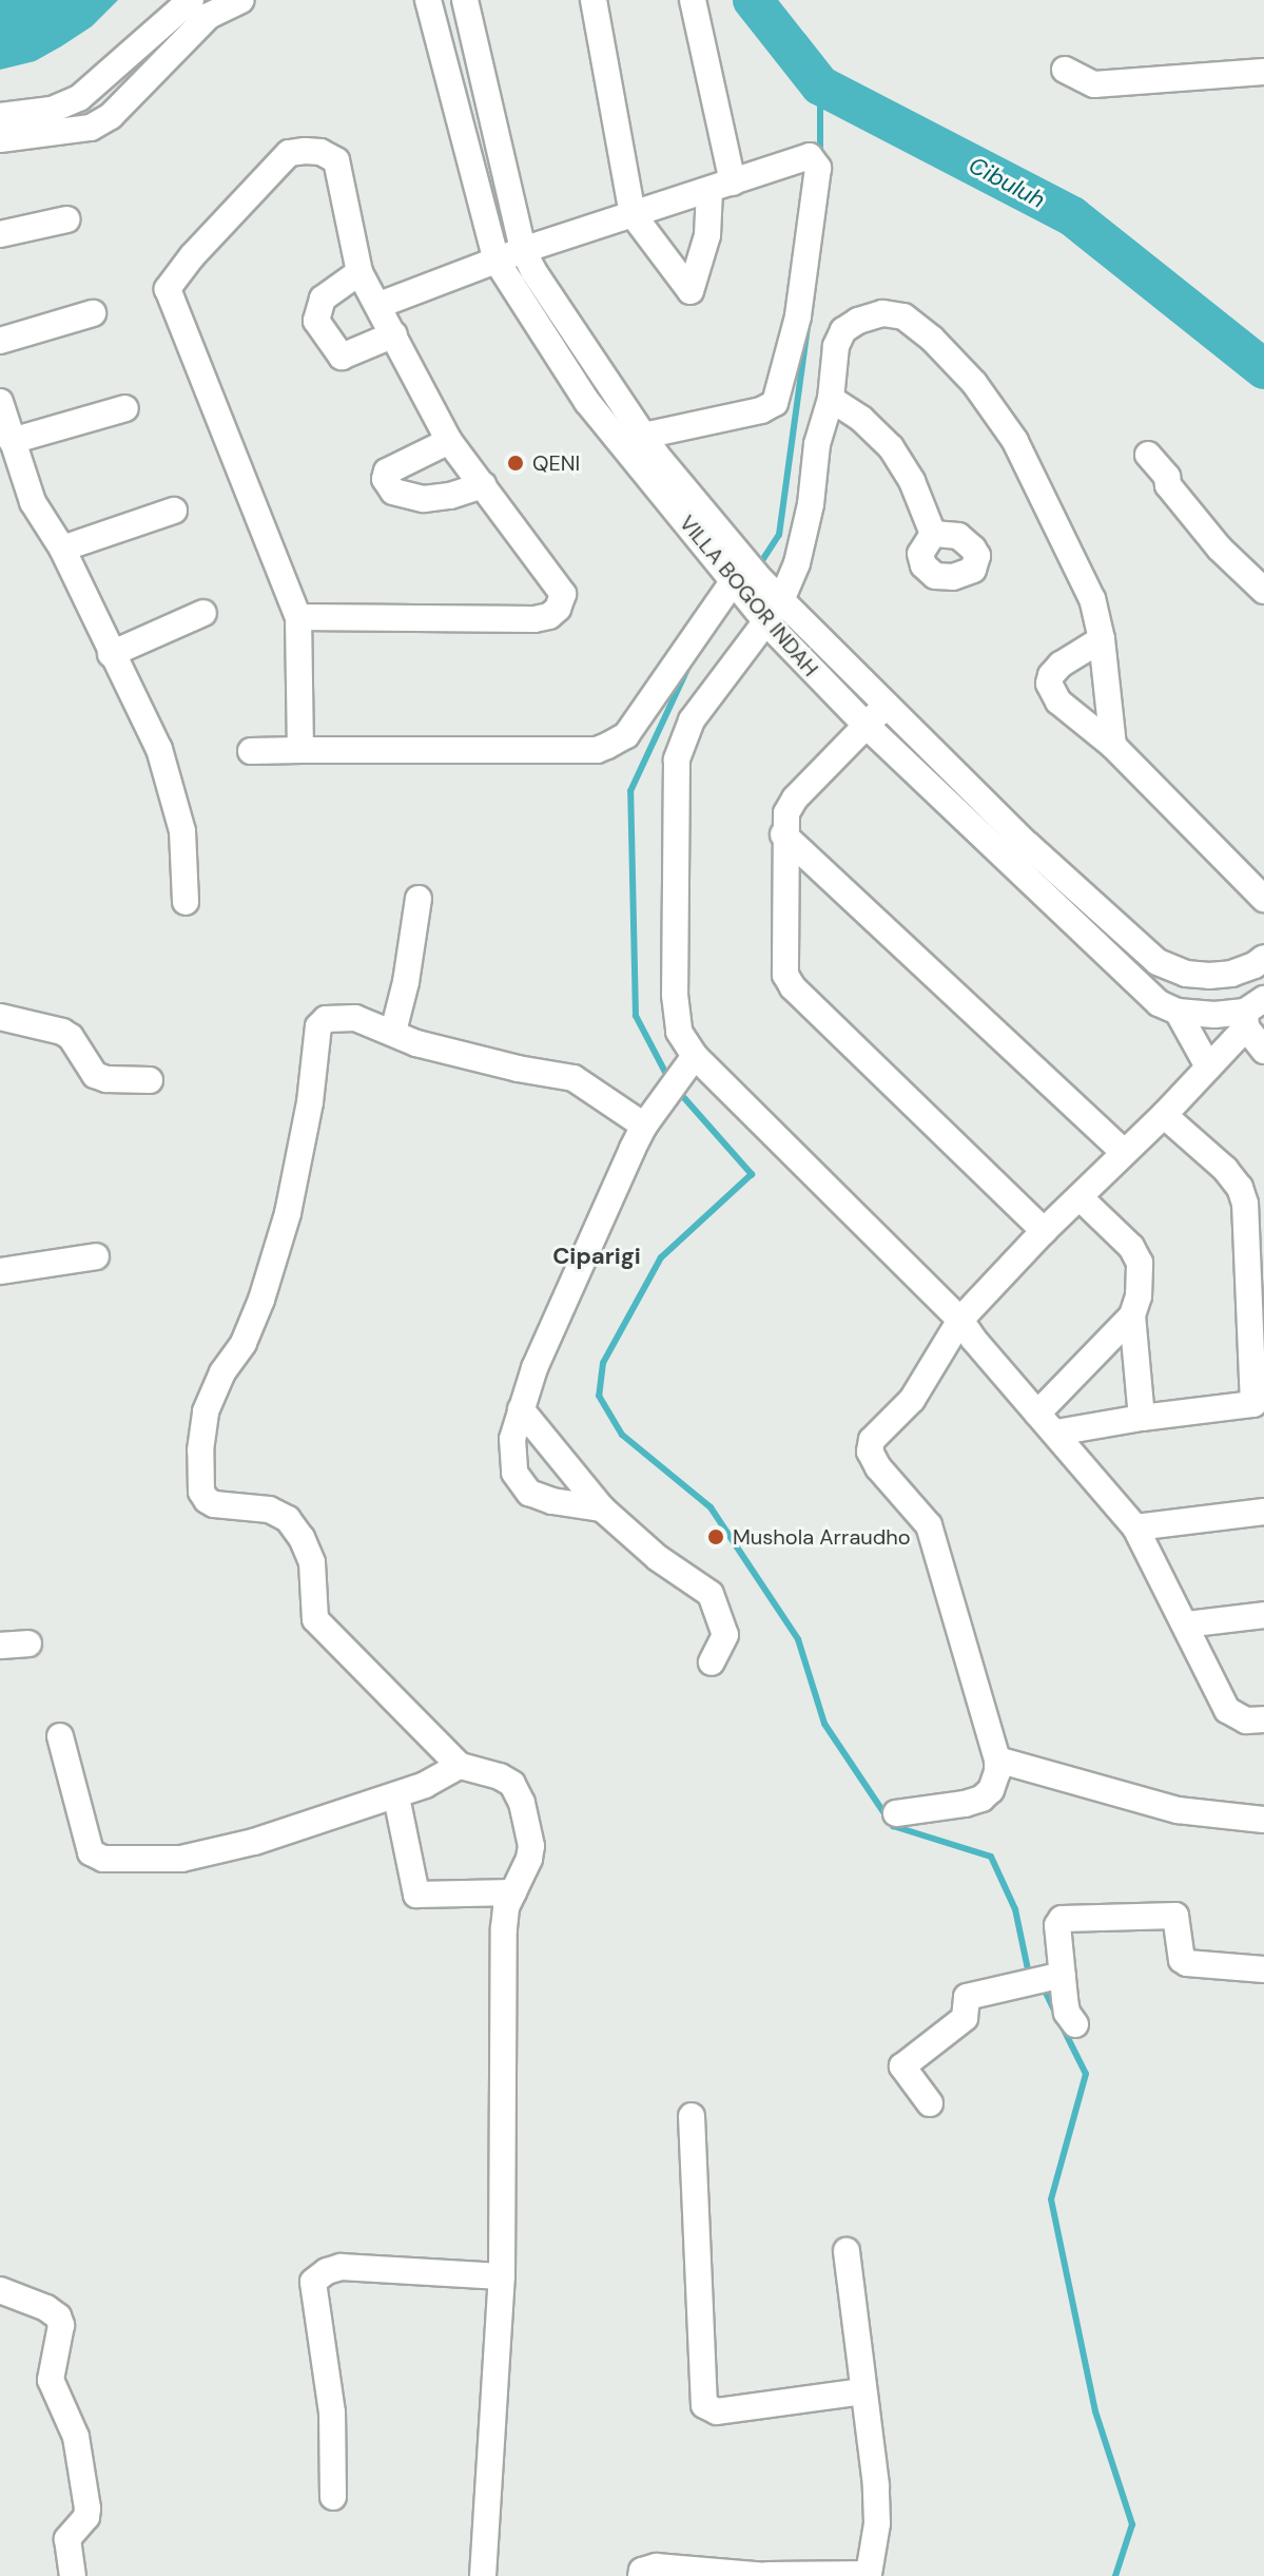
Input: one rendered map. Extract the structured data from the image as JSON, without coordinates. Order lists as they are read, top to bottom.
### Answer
{
  "streets": {
    "street": ["VILLA BOGOR INDAH"]
  },
  "districts": ["Ciparigi"],
  "water": ["Cibuluh"],
  "places": ["QENI", "Mushola Arraudho"]
}
